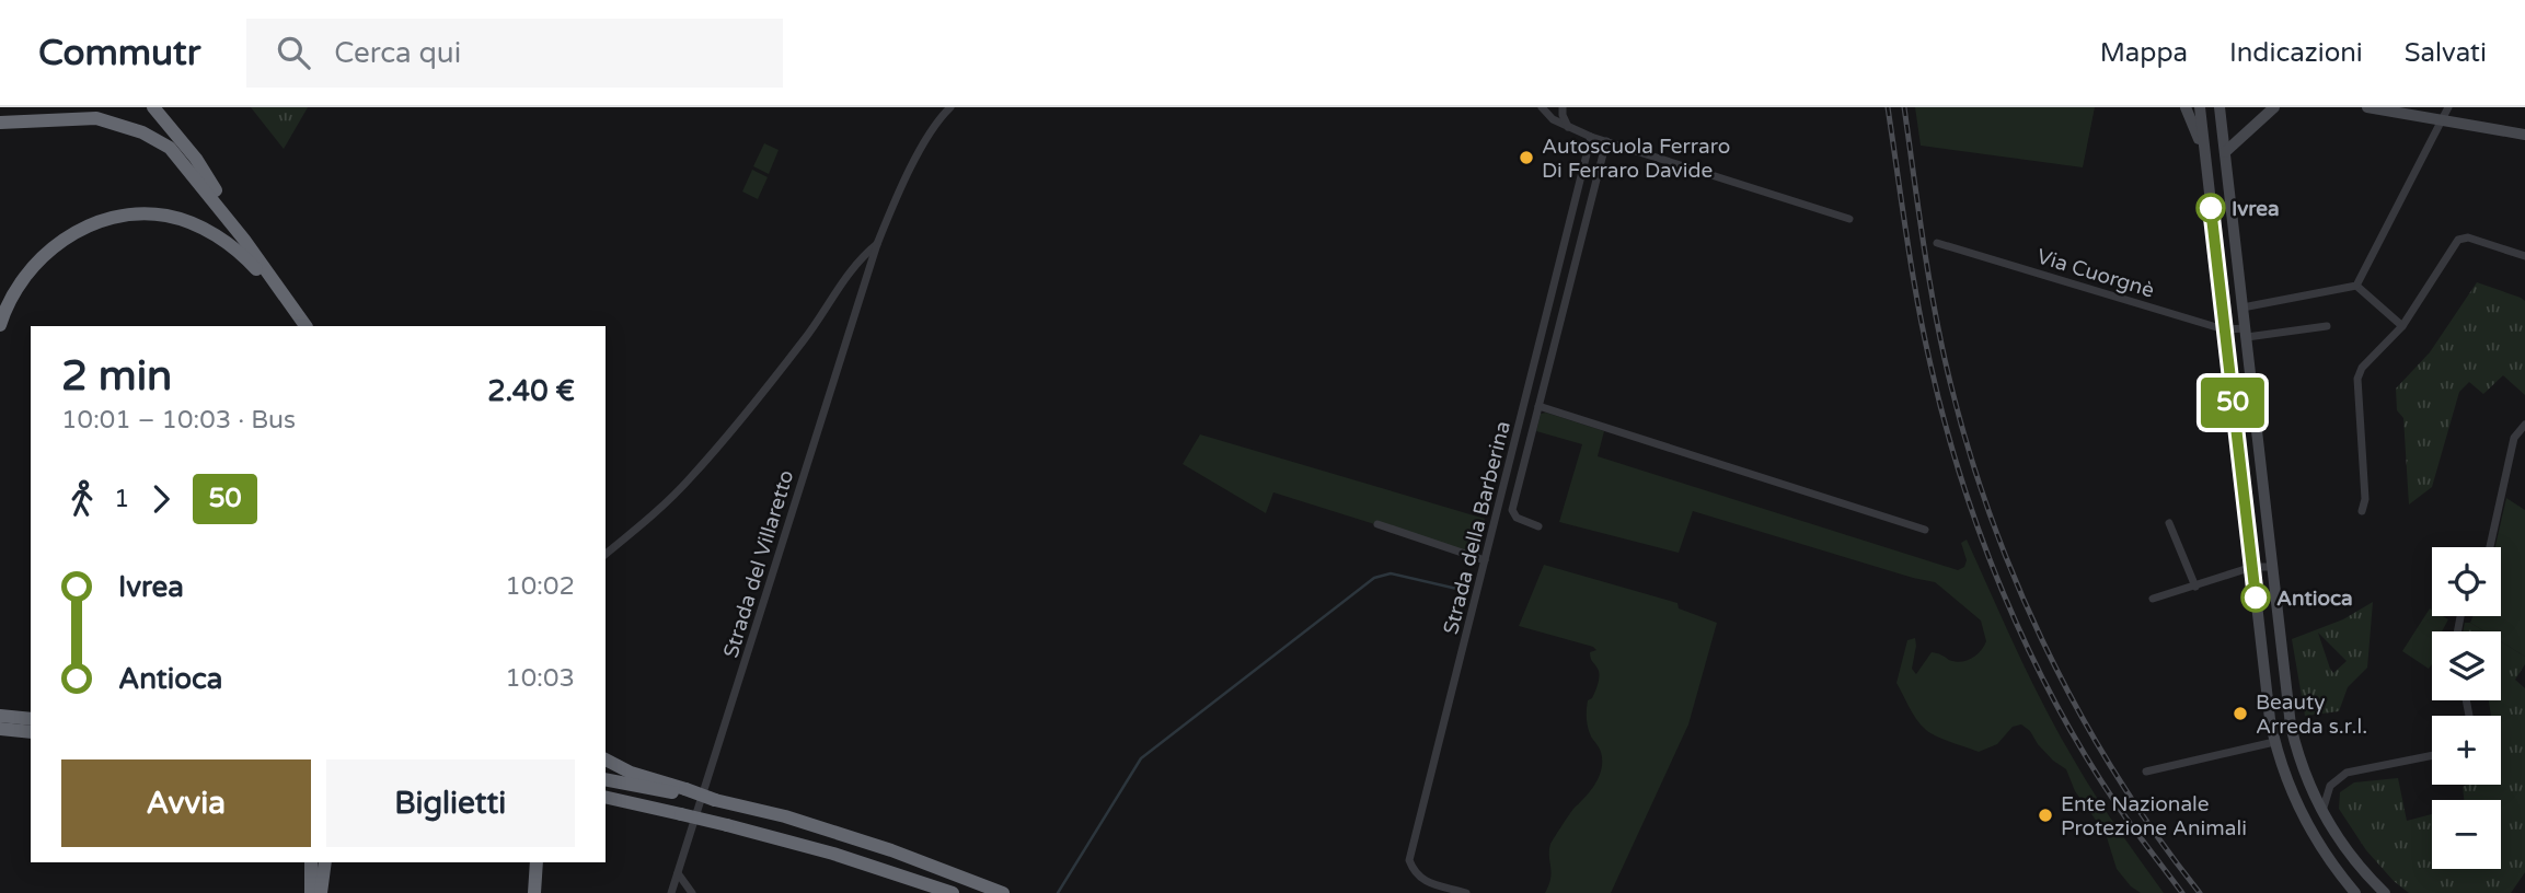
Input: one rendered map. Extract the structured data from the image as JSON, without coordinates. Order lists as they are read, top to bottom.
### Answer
{
  "streets": {
    "street": ["Via Cuorgnè", "Strada della Barberina", "Strada del Villaretto"]
  },
  "places": [
    "Autoscuola Ferraro Di Ferraro Davide",
    "Ivrea",
    "Antioca",
    "Beauty Arreda s.r.l.",
    "Ente Nazionale Protezione Animali"
  ],
  "lines": ["bus line 50"],
  "page": {
    "header": "Commutr",
    "search": "Cerca qui",
    "nav": ["Mappa", "Indicazioni", "Salvati"],
    "on_map": "50",
    "heading": ["2 min", "10:01 – 10:03 · Bus", "2.40 €"],
    "legs": ["1", "50"],
    "list": [
      {
        "name": "Ivrea",
        "value": "10:02"
      },
      {
        "name": "Antioca",
        "value": "10:03"
      }
    ],
    "map_buttons": ["+", "−"],
    "buttons": ["Avvia", "Biglietti"]
  }
}
